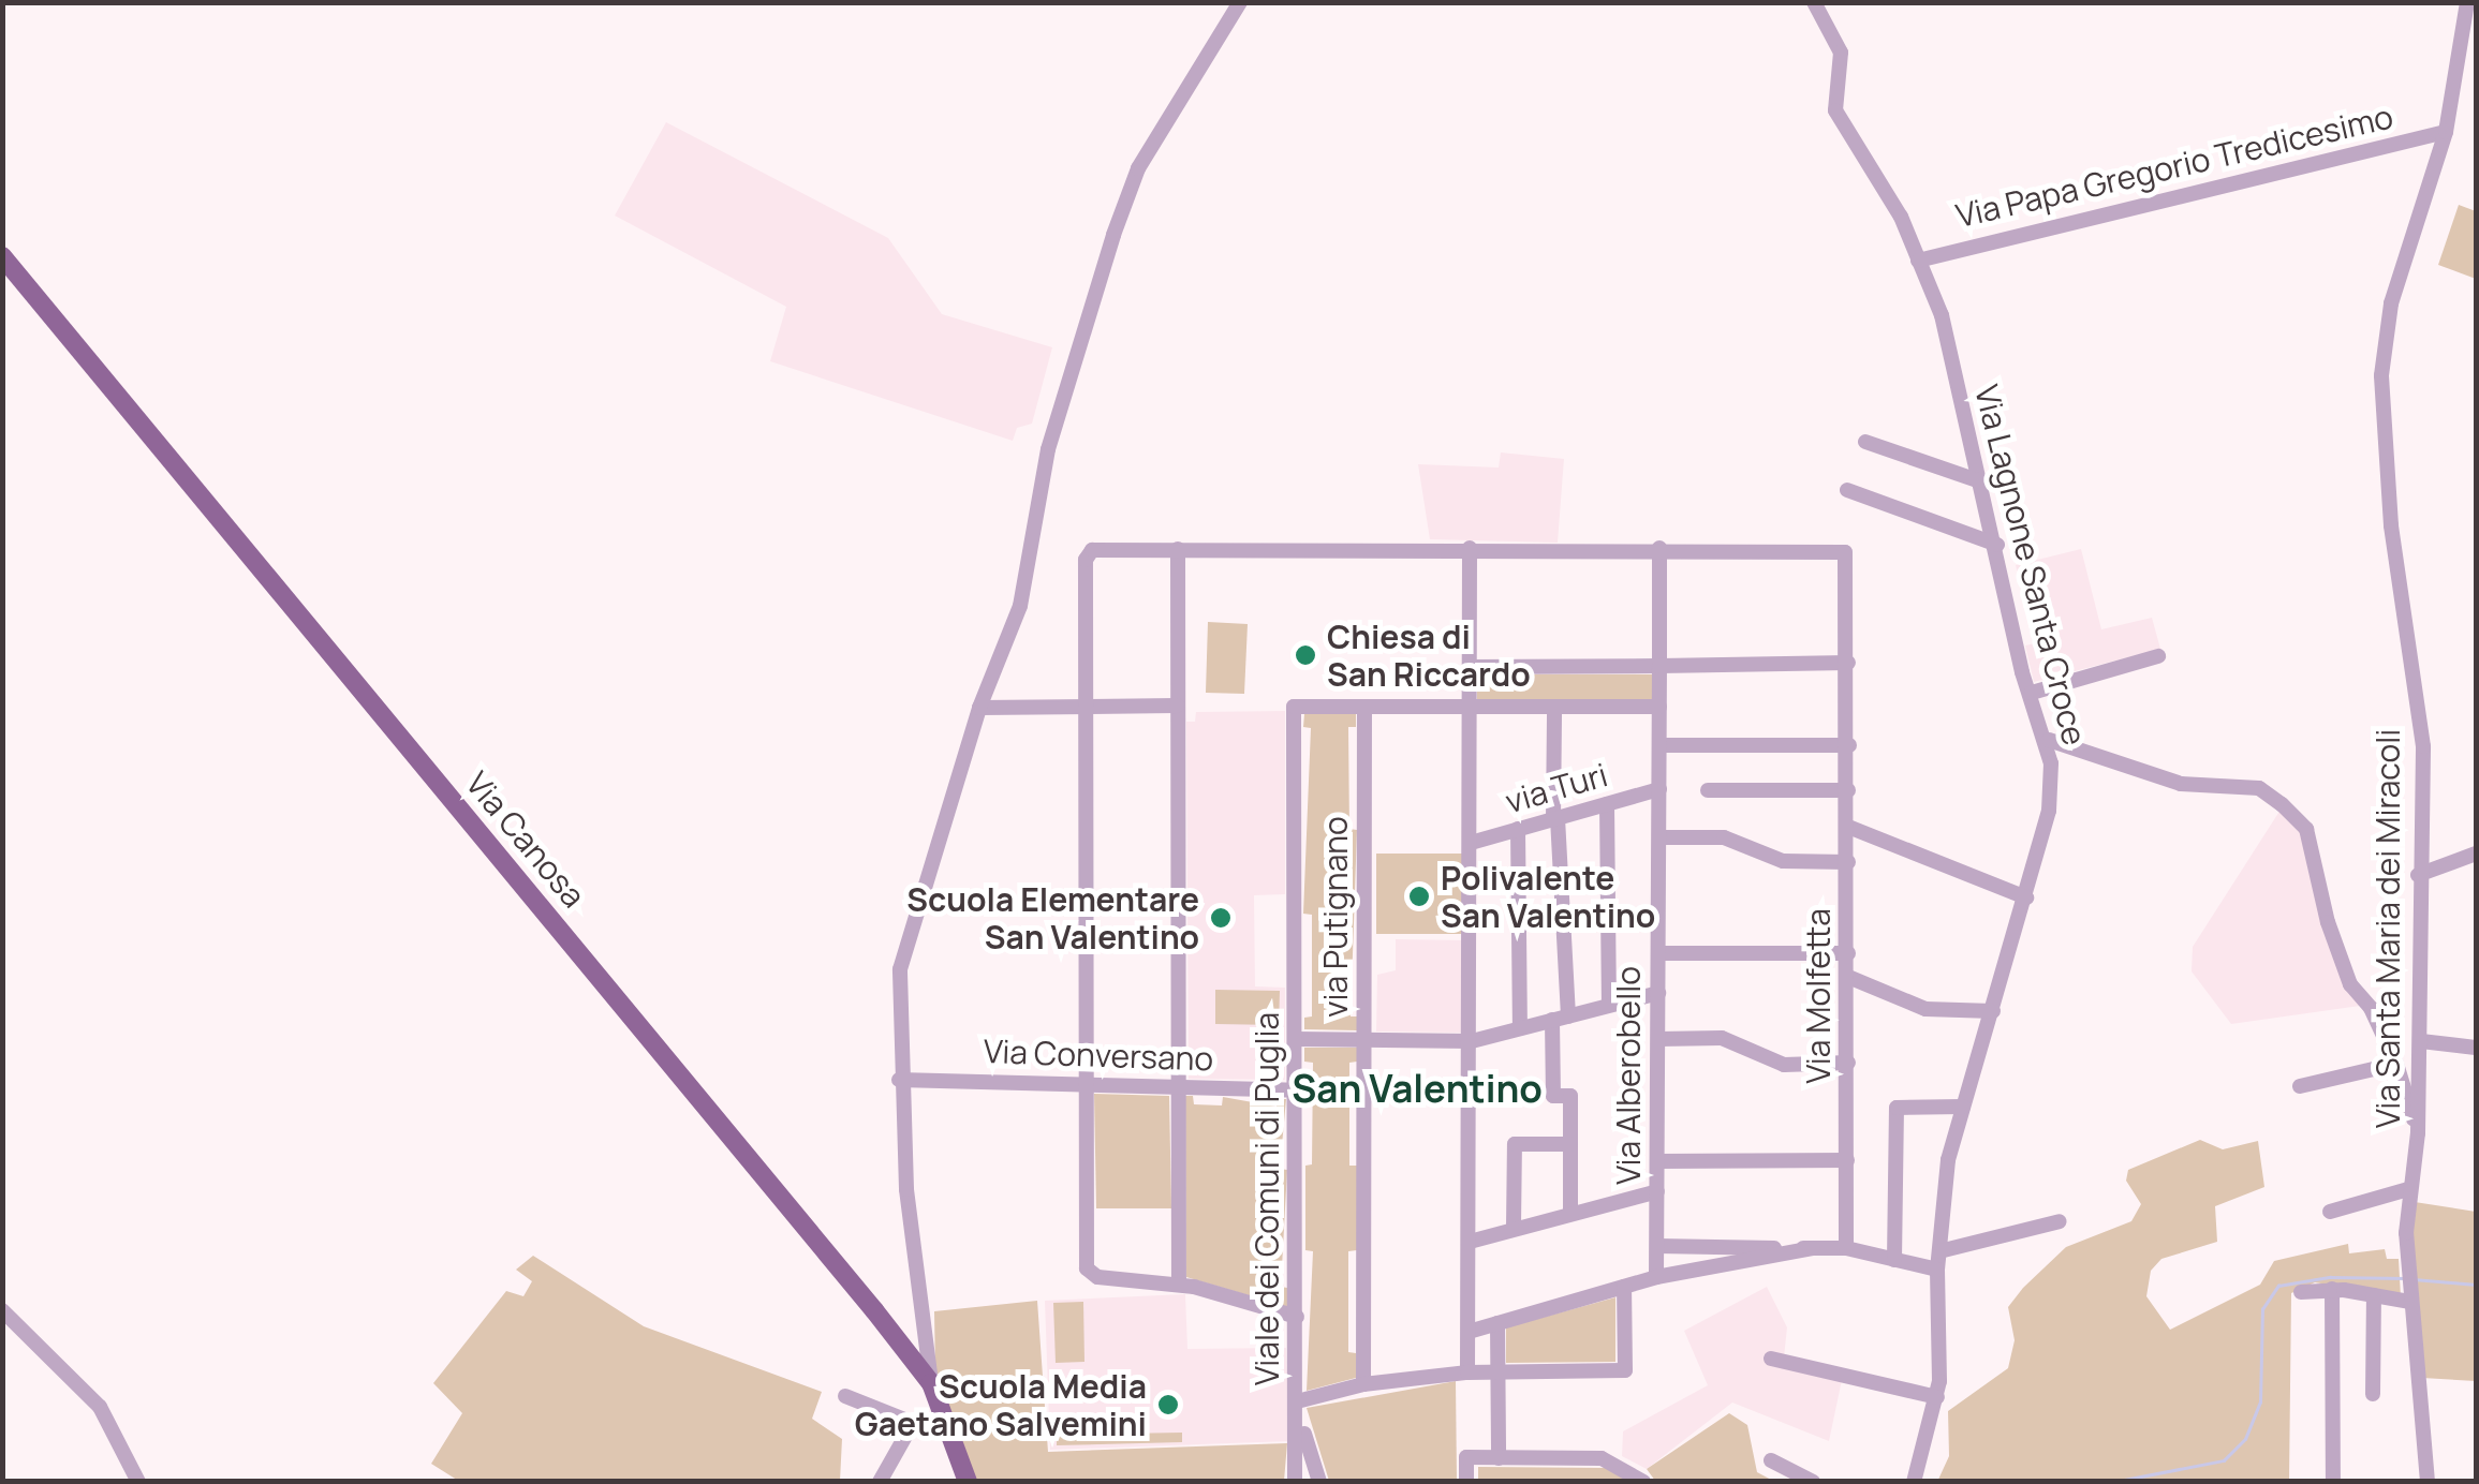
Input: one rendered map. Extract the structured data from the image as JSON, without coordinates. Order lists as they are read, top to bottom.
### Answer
{
  "streets": {
    "main road": ["Via Canosa"],
    "street": [
      "Via Papa Gregorio Tredicesimo",
      "Via Lagnone Santa Croce",
      "via Turi",
      "via Putignano",
      "Via Santa Maria dei Miracoli",
      "Via Molfetta",
      "Via Conversano",
      "Via Alberobello",
      "Viale dei Comuni di Puglia"
    ]
  },
  "crossings": [
    ["Via Papa Gregorio Tredicesimo", "Via Lagnone Santa Croce"],
    ["Via Papa Gregorio Tredicesimo", "Via Santa Maria dei Miracoli"],
    ["via Turi", "Via Alberobello"],
    ["via Putignano", "Viale dei Comuni di Puglia"],
    ["Via Conversano", "Viale dei Comuni di Puglia"],
    ["Via Alberobello", "Viale dei Comuni di Puglia"]
  ],
  "districts": ["San Valentino"],
  "places": [
    "Chiesa di San Riccardo",
    "Polivalente San Valentino",
    "Scuola Elementare San Valentino",
    "Scuola Media Gaetano Salvemini"
  ]
}
